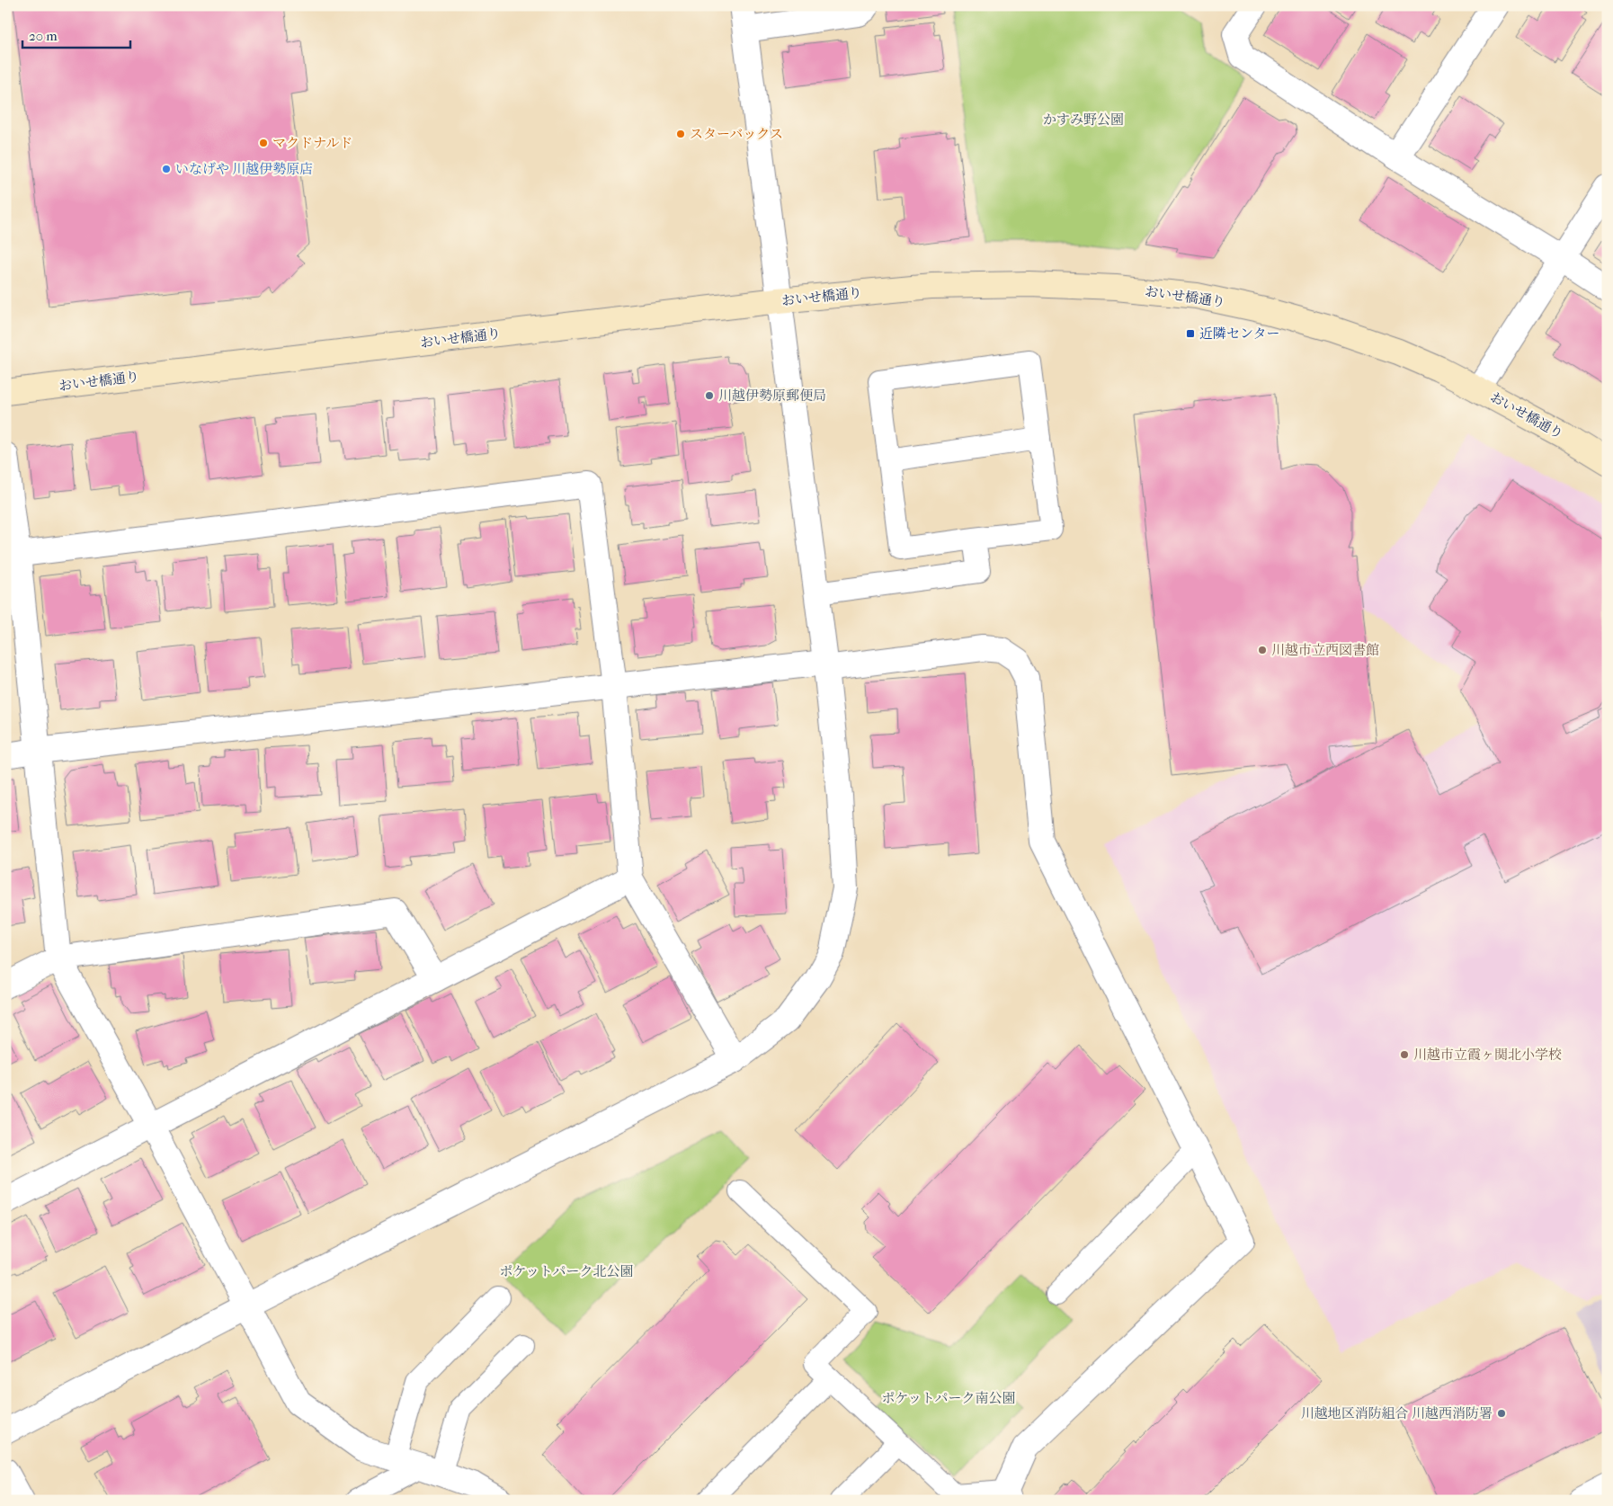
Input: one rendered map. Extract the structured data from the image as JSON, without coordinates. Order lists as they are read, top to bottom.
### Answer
{
  "streets": {
    "street": ["おいせ橋通り"]
  },
  "parks": ["かすみ野公園", "ポケットパーク北公園", "ポケットパーク南公園"],
  "places": {
    "other": [
      "スターバックス",
      "マクドナルド",
      "いなげや 川越伊勢原店",
      "川越伊勢原郵便局",
      "川越市立西図書館",
      "川越市立霞ヶ関北小学校",
      "川越地区消防組合 川越西消防署"
    ],
    "transit": ["近隣センター"]
  },
  "scale_bar": "20 m"
}
